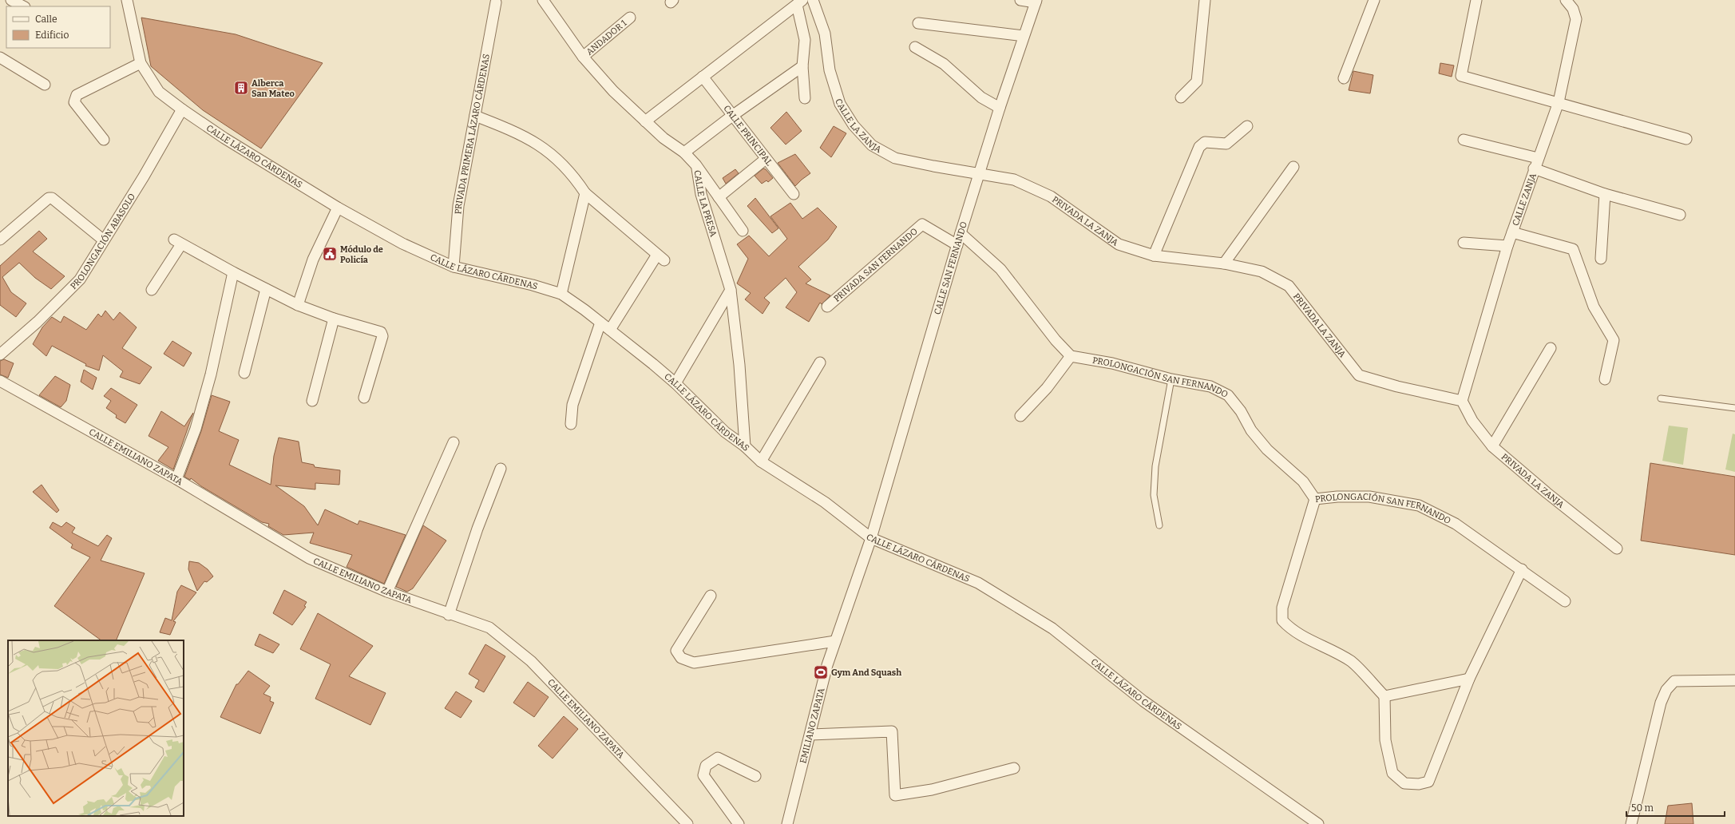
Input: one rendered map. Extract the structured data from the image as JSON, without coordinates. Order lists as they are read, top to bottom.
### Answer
{
  "streets": {
    "street": [
      "ANDADOR 1",
      "CALLE LA ZANJA",
      "PRIVADA PRIMERA LÁZARO CÁRDENAS",
      "CALLE PRINCIPAL",
      "CALLE LÁZARO CÁRDENAS",
      "CALLE ZANJA",
      "CALLE LA PRESA",
      "PRIVADA LA ZANJA",
      "PROLONGACIÓN ABASOLO",
      "PRIVADA SAN FERNANDO",
      "CALLE SAN FERNANDO",
      "PROLONGACIÓN SAN FERNANDO",
      "CALLE EMILIANO ZAPATA",
      "EMILIANO ZAPATA"
    ]
  },
  "crossings": [
    ["ANDADOR 1", "CALLE LA PRESA"],
    ["CALLE LA ZANJA", "PRIVADA LA ZANJA"],
    ["CALLE LA ZANJA", "CALLE SAN FERNANDO"],
    ["PRIVADA PRIMERA LÁZARO CÁRDENAS", "CALLE LÁZARO CÁRDENAS"],
    ["CALLE LÁZARO CÁRDENAS", "CALLE LA PRESA"],
    ["CALLE LÁZARO CÁRDENAS", "PROLONGACIÓN ABASOLO"],
    ["CALLE LÁZARO CÁRDENAS", "CALLE SAN FERNANDO"],
    ["CALLE LÁZARO CÁRDENAS", "EMILIANO ZAPATA"],
    ["CALLE ZANJA", "PRIVADA LA ZANJA"],
    ["PRIVADA LA ZANJA", "CALLE SAN FERNANDO"],
    ["PRIVADA SAN FERNANDO", "CALLE SAN FERNANDO"],
    ["CALLE SAN FERNANDO", "EMILIANO ZAPATA"]
  ],
  "places": {
    "building": ["Alberca San Mateo"],
    "public building": ["Módulo de Policía"],
    "sports": ["Gym And Squash"]
  },
  "legend": ["Calle", "Edificio"],
  "scale_bar": "50 m"
}
